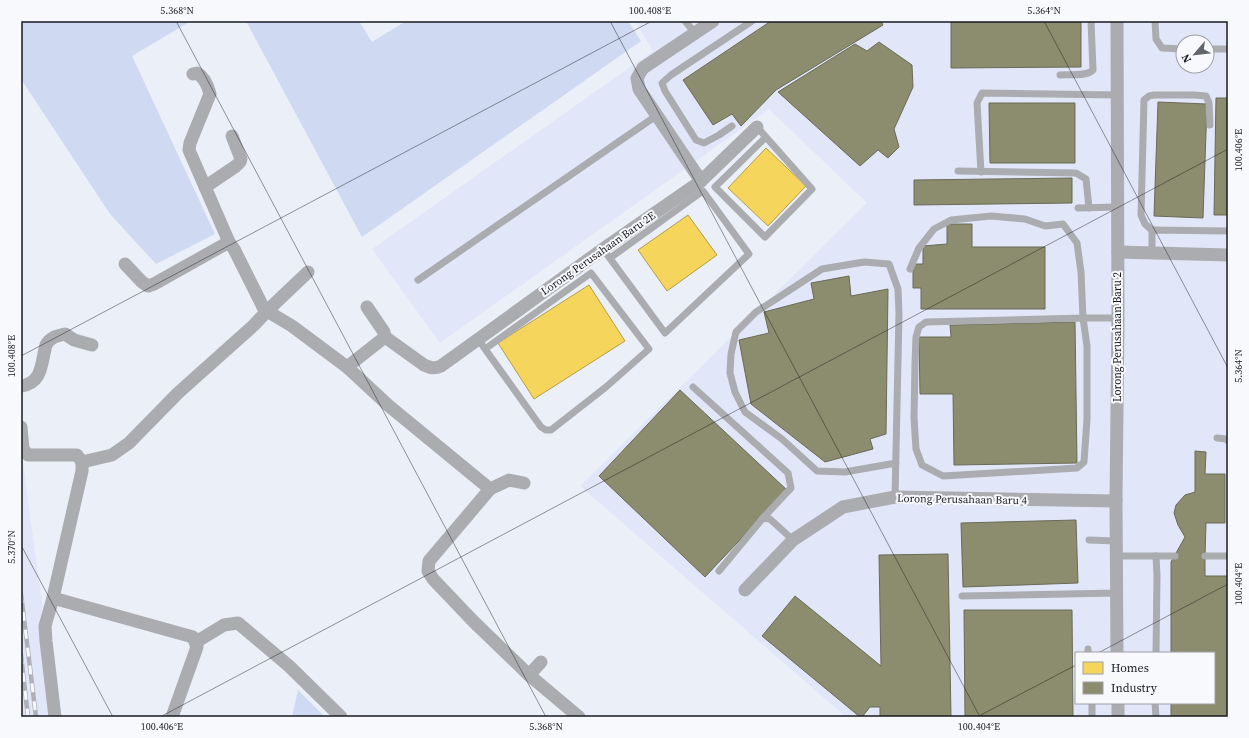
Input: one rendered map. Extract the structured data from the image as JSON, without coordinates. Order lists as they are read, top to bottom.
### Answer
{
  "streets": {
    "street": ["Lorong Perusahaan Baru 2E", "Lorong Perusahaan Baru 2", "Lorong Perusahaan Baru 4"]
  },
  "crossings": [
    ["Lorong Perusahaan Baru 2", "Lorong Perusahaan Baru 4"]
  ],
  "legend": ["Homes", "Industry"],
  "north": "bottom left",
  "coordinates": [
    "5.368°N",
    "100.408°E",
    "5.364°N",
    "100.406°E",
    "5.370°N",
    "100.404°E"
  ]
}
